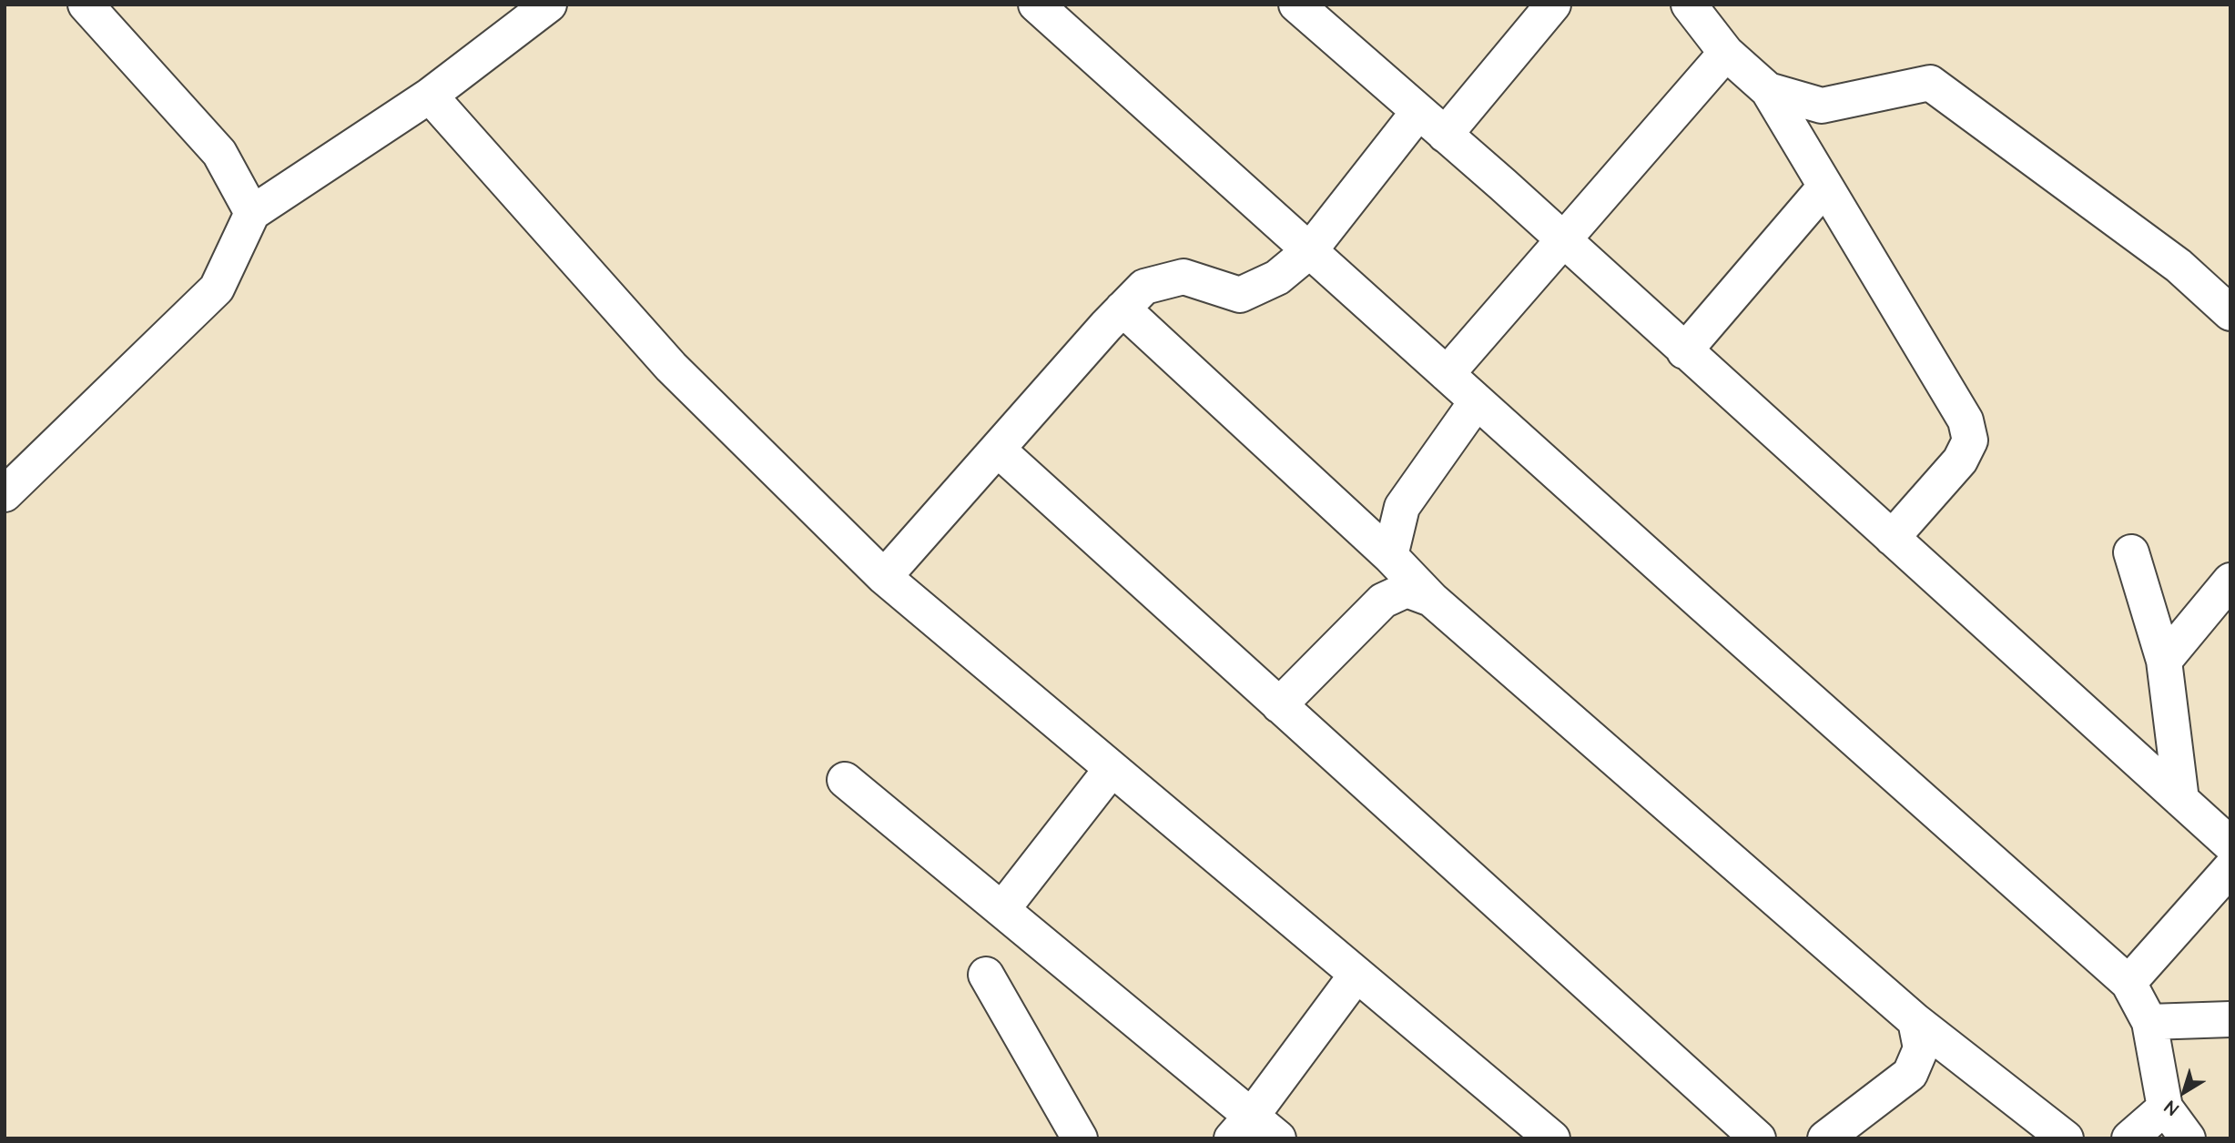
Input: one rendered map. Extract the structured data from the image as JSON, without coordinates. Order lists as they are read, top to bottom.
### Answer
{
  "north": "bottom left"
}
